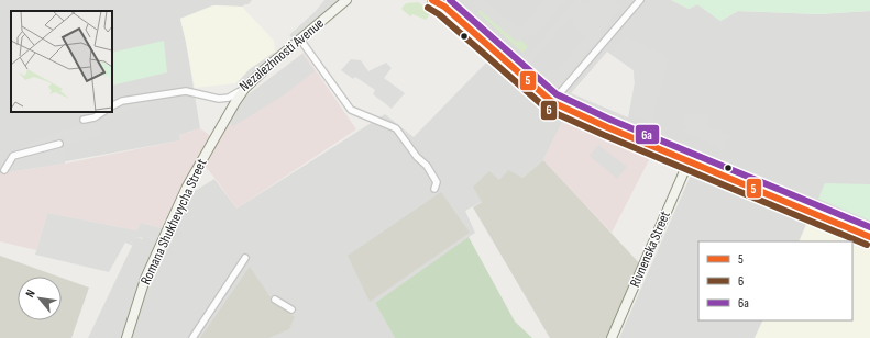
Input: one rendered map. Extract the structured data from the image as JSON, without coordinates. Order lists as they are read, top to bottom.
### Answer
{
  "streets": {
    "street": ["Nezalezhnosti Avenue", "Romana Shukhevycha Street", "Rivnenska Street"]
  },
  "crossings": [
    ["Nezalezhnosti Avenue", "Romana Shukhevycha Street"]
  ],
  "lines": ["transit line 5", "transit line 6а", "transit line 6"],
  "legend": ["5", "6", "6а"],
  "north": "top left"
}
